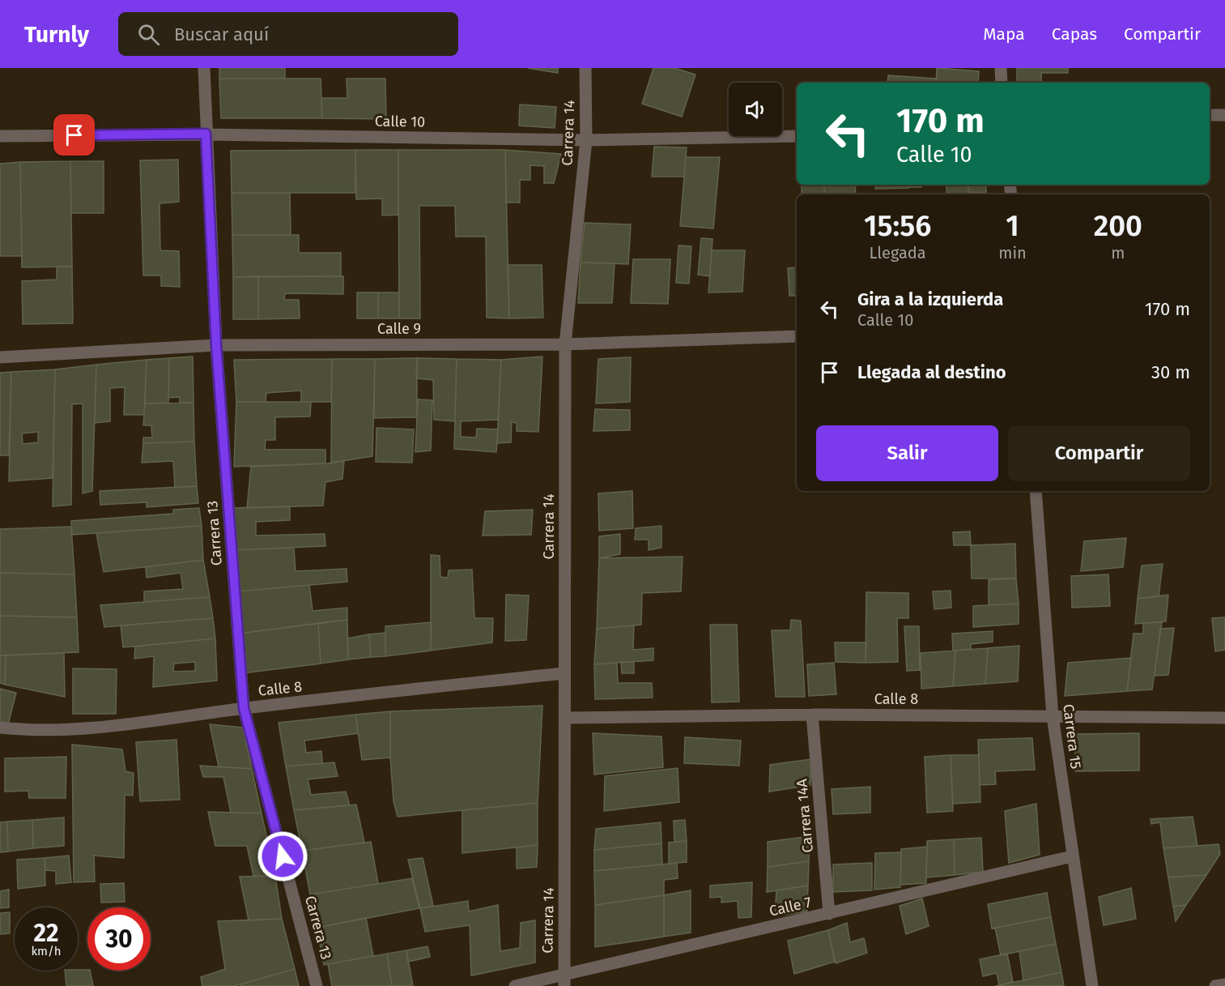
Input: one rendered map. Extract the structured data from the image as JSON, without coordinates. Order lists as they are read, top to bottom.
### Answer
{
  "streets": {
    "street": [
      "Calle 10",
      "Carrera 14",
      "Calle 9",
      "Carrera 13",
      "Calle 8",
      "Carrera 15",
      "Carrera 14A",
      "Calle 7"
    ]
  },
  "crossings": [
    ["Calle 10", "Carrera 14"],
    ["Calle 10", "Carrera 13"],
    ["Carrera 14", "Calle 9"],
    ["Carrera 14", "Calle 8"],
    ["Carrera 14", "Calle 7"],
    ["Calle 9", "Carrera 13"],
    ["Carrera 13", "Calle 8"],
    ["Calle 8", "Carrera 15"],
    ["Calle 8", "Carrera 14A"],
    ["Carrera 15", "Calle 7"],
    ["Carrera 14A", "Calle 7"]
  ],
  "page": {
    "header": "Turnly",
    "search": "Buscar aquí",
    "nav": ["Mapa", "Capas", "Compartir"],
    "turn": ["170 m", "Calle 10"],
    "eta": [
      "15:56",
      "Llegada",
      "1",
      "min",
      "200",
      "m"
    ],
    "list": [
      {
        "name": "Gira a la izquierda",
        "note": "Calle 10",
        "value": "170 m"
      },
      {
        "name": "Llegada al destino",
        "value": "30 m"
      }
    ],
    "buttons": ["Salir", "Compartir"],
    "speed": "22 km/h",
    "limit": "30"
  }
}
